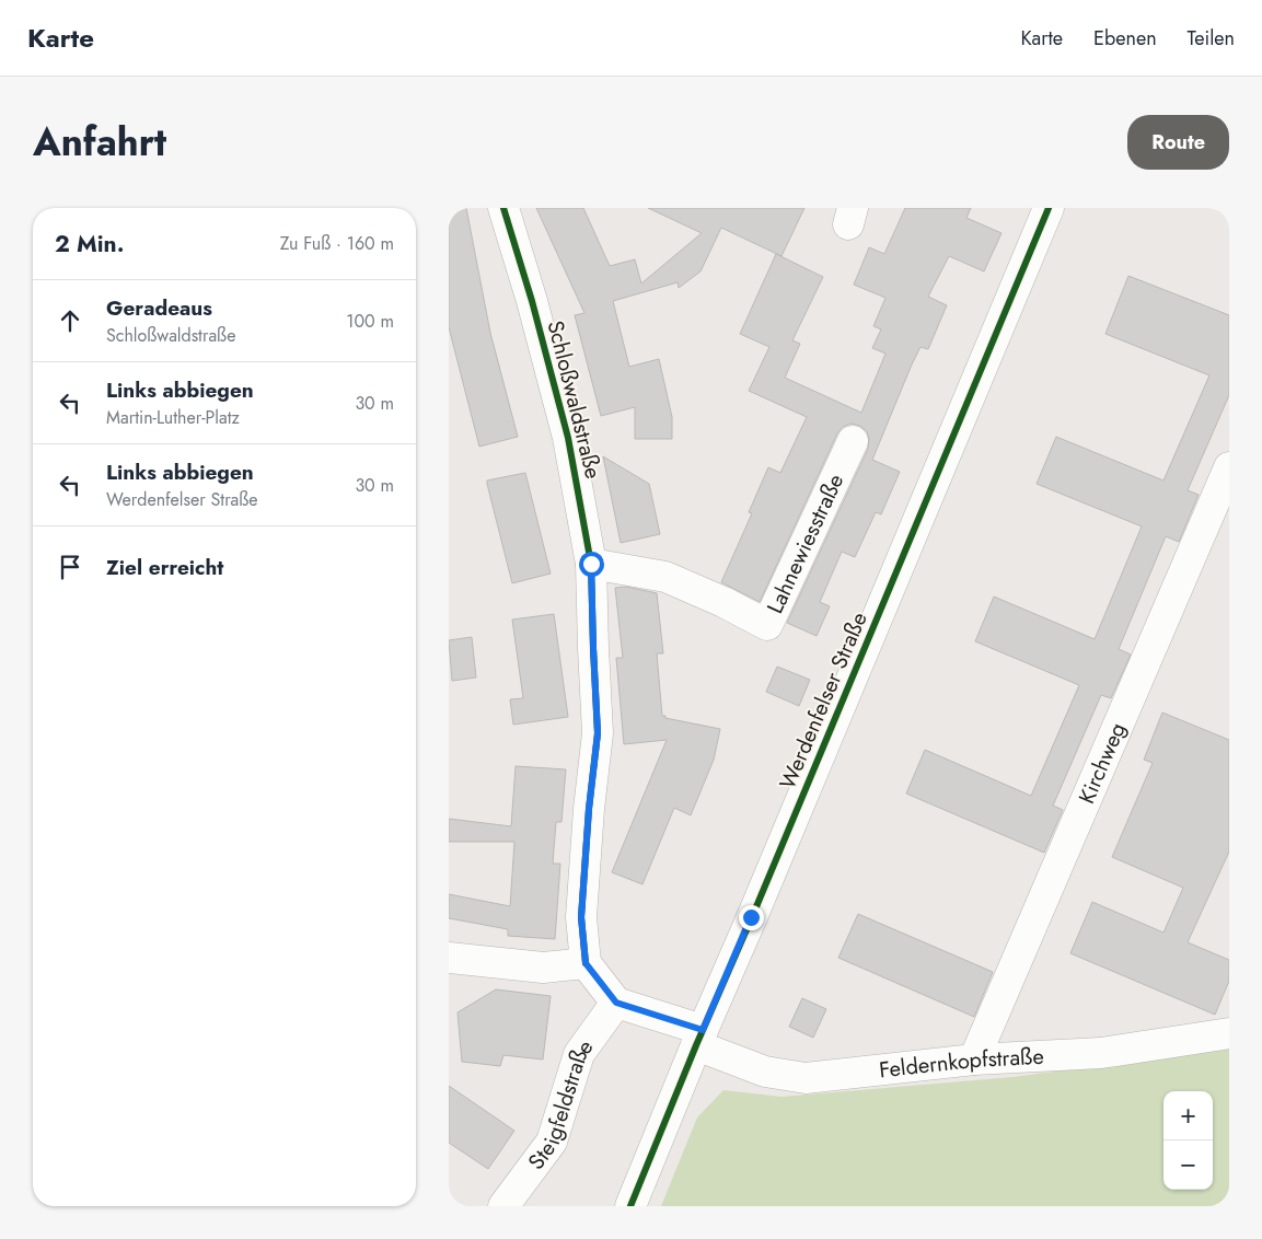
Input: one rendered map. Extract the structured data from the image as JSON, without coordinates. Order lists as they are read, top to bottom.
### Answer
{
  "streets": {
    "street": [
      "Schloßwaldstraße",
      "Lahnewiesstraße",
      "Werdenfelser Straße",
      "Kirchweg",
      "Feldernkopfstraße",
      "Steigfeldstraße"
    ]
  },
  "crossings": [
    ["Schloßwaldstraße", "Lahnewiesstraße"],
    ["Werdenfelser Straße", "Feldernkopfstraße"],
    ["Kirchweg", "Feldernkopfstraße"],
    ["Feldernkopfstraße", "Steigfeldstraße"]
  ],
  "page": {
    "header": "Karte",
    "nav": ["Karte", "Ebenen", "Teilen"],
    "title": "Anfahrt",
    "buttons": "Route",
    "heading": ["2 Min.", "Zu Fuß · 160 m"],
    "list": [
      ["Geradeaus", "Schloßwaldstraße", "100 m"],
      ["Links abbiegen", "Martin-Luther-Platz", "30 m"],
      ["Links abbiegen", "Werdenfelser Straße", "30 m"],
      "Ziel erreicht"
    ],
    "map_buttons": ["+", "−"]
  }
}
